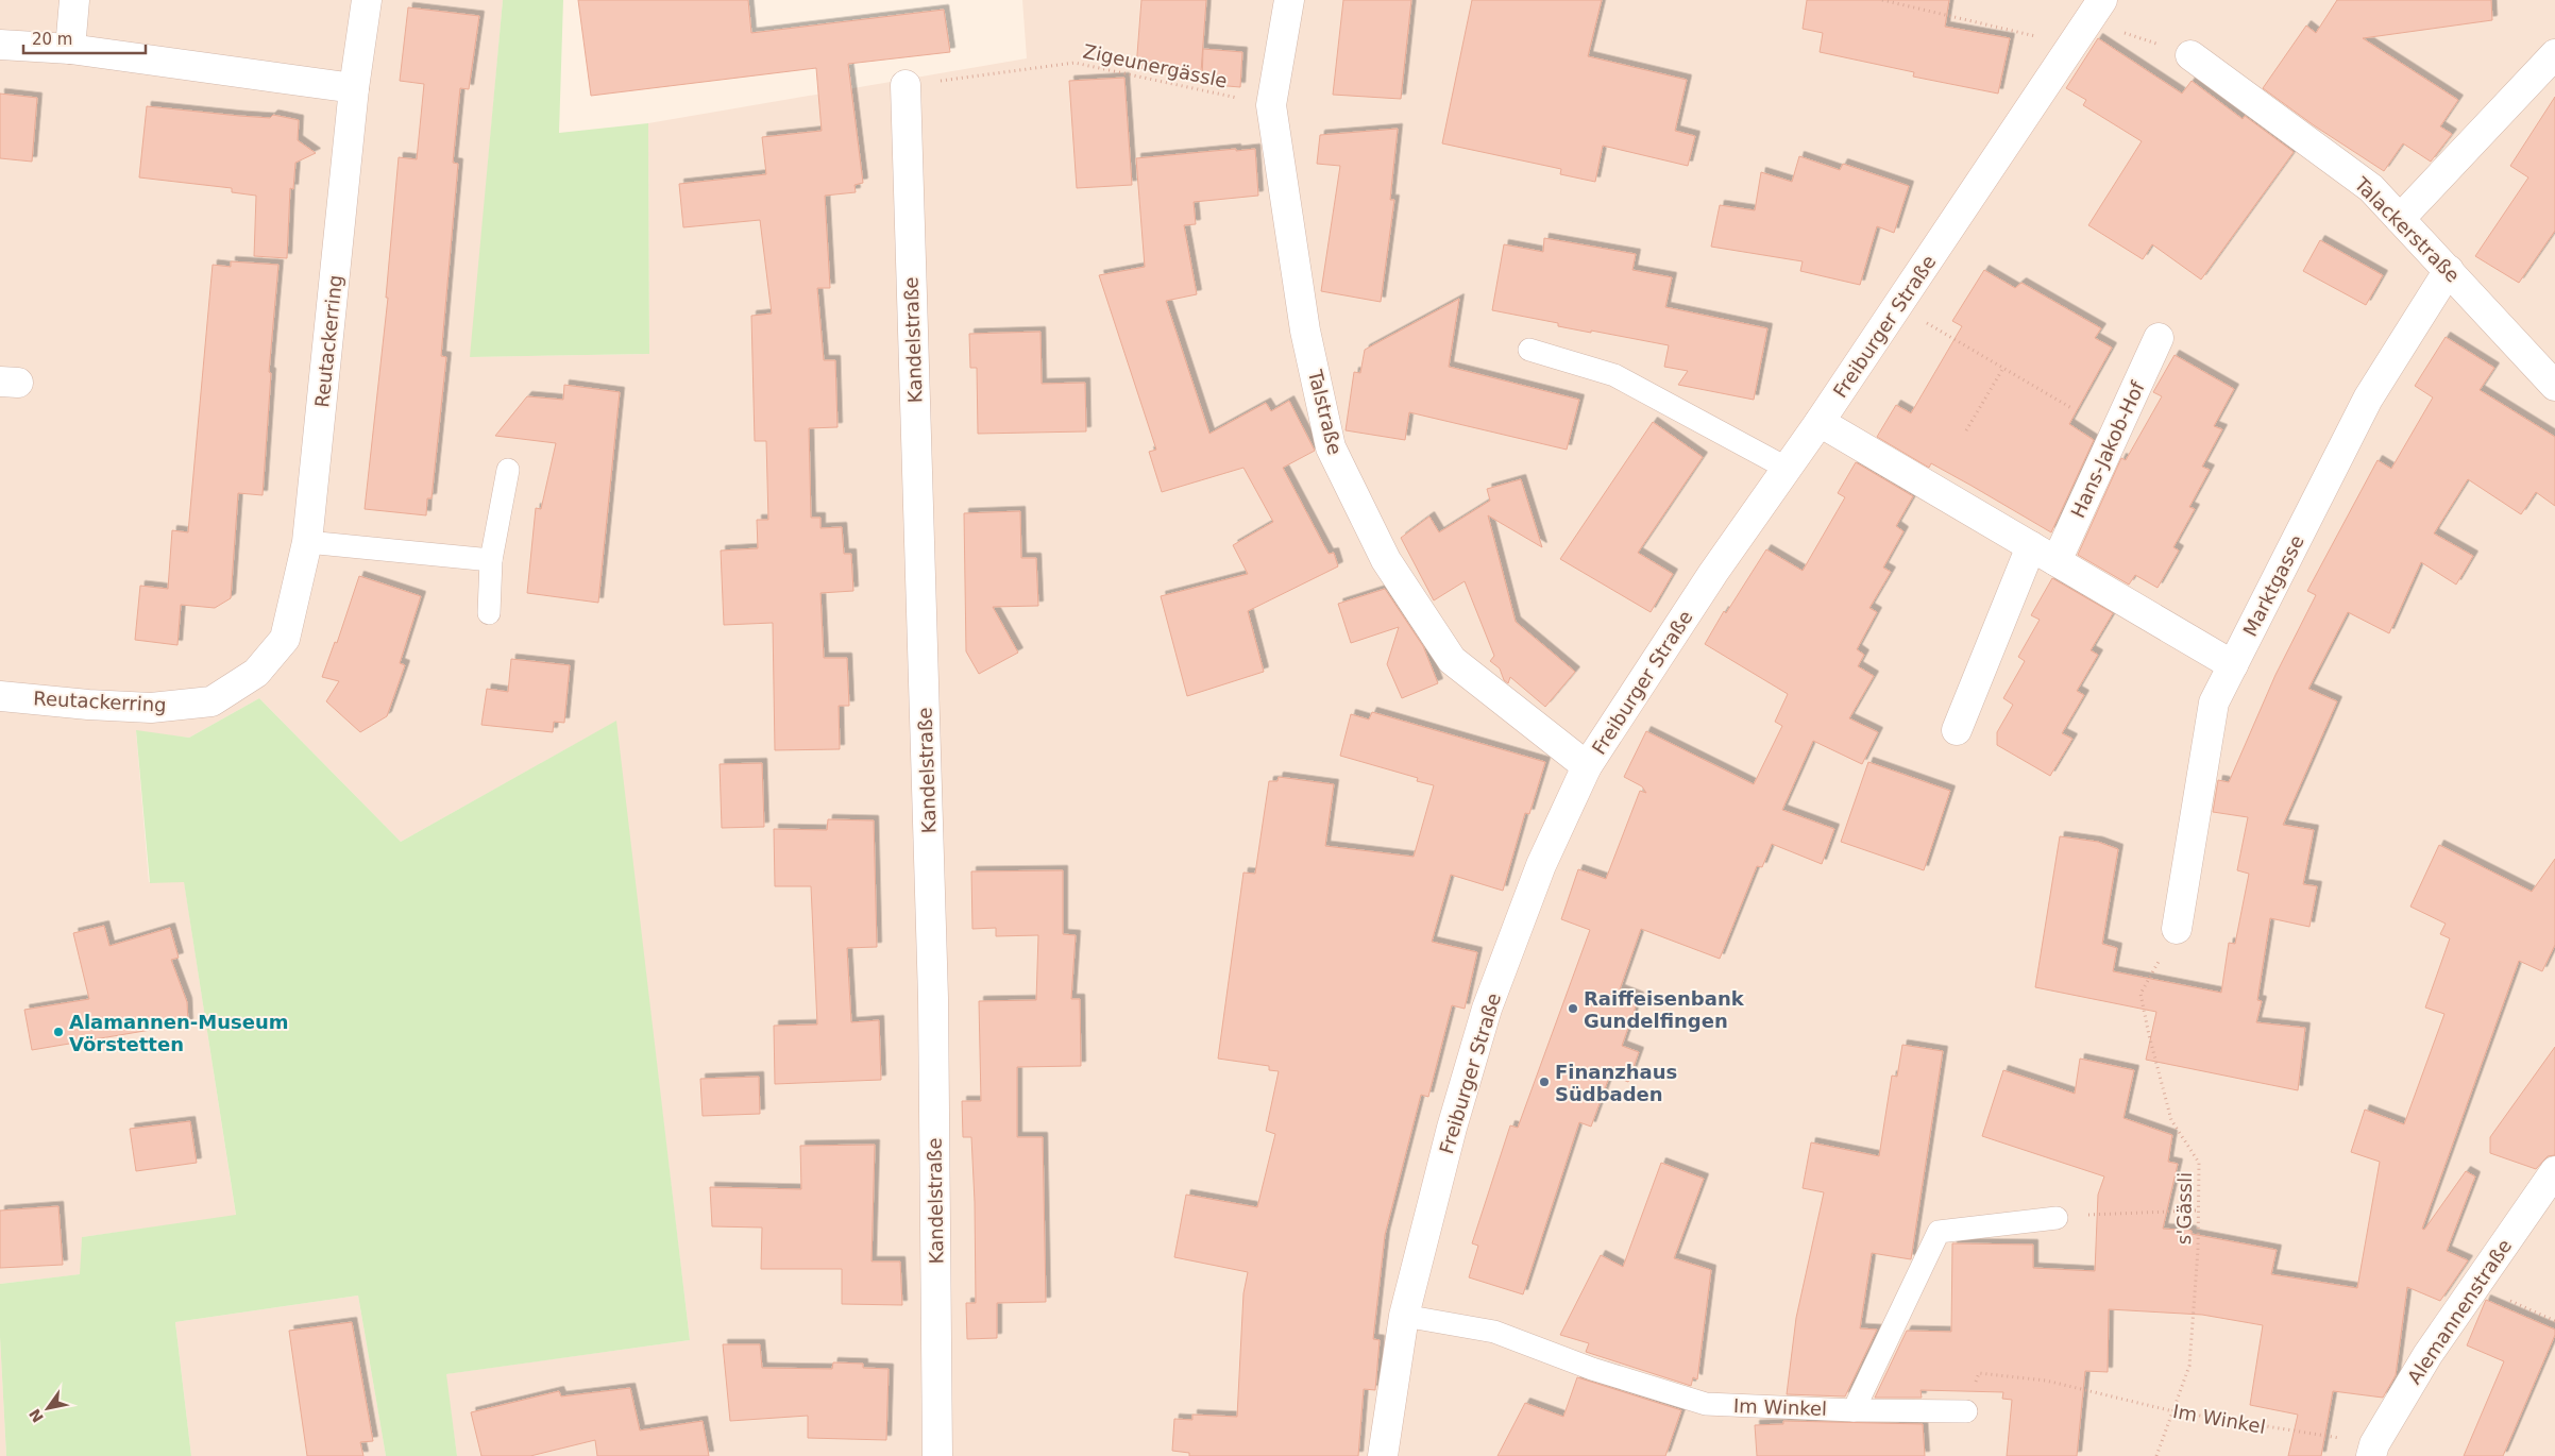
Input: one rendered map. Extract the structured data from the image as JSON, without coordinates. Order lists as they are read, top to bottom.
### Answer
{
  "streets": {
    "street": [
      "Talackerstraße",
      "Freiburger Straße",
      "Kandelstraße",
      "Reutackerring",
      "Talstraße",
      "Hans-Jakob-Hof",
      "Marktgasse",
      "Alemannenstraße"
    ],
    "lane": ["Im Winkel"],
    "path": ["Zigeunergässle", "s'Gässli"]
  },
  "crossings": [
    ["Zigeunergässle", "Kandelstraße"],
    ["Zigeunergässle", "Talstraße"],
    ["Talackerstraße", "Marktgasse"],
    ["Freiburger Straße", "Talstraße"],
    ["Freiburger Straße", "Im Winkel"],
    ["Marktgasse", "s'Gässli"],
    ["s'Gässli", "Im Winkel"],
    ["Alemannenstraße", "Im Winkel"]
  ],
  "places": ["Raiffeisenbank Gundelfingen", "Alamannen-Museum Vörstetten", "Finanzhaus Südbaden"],
  "scale_bar": "20 m",
  "north": "bottom left"
}
